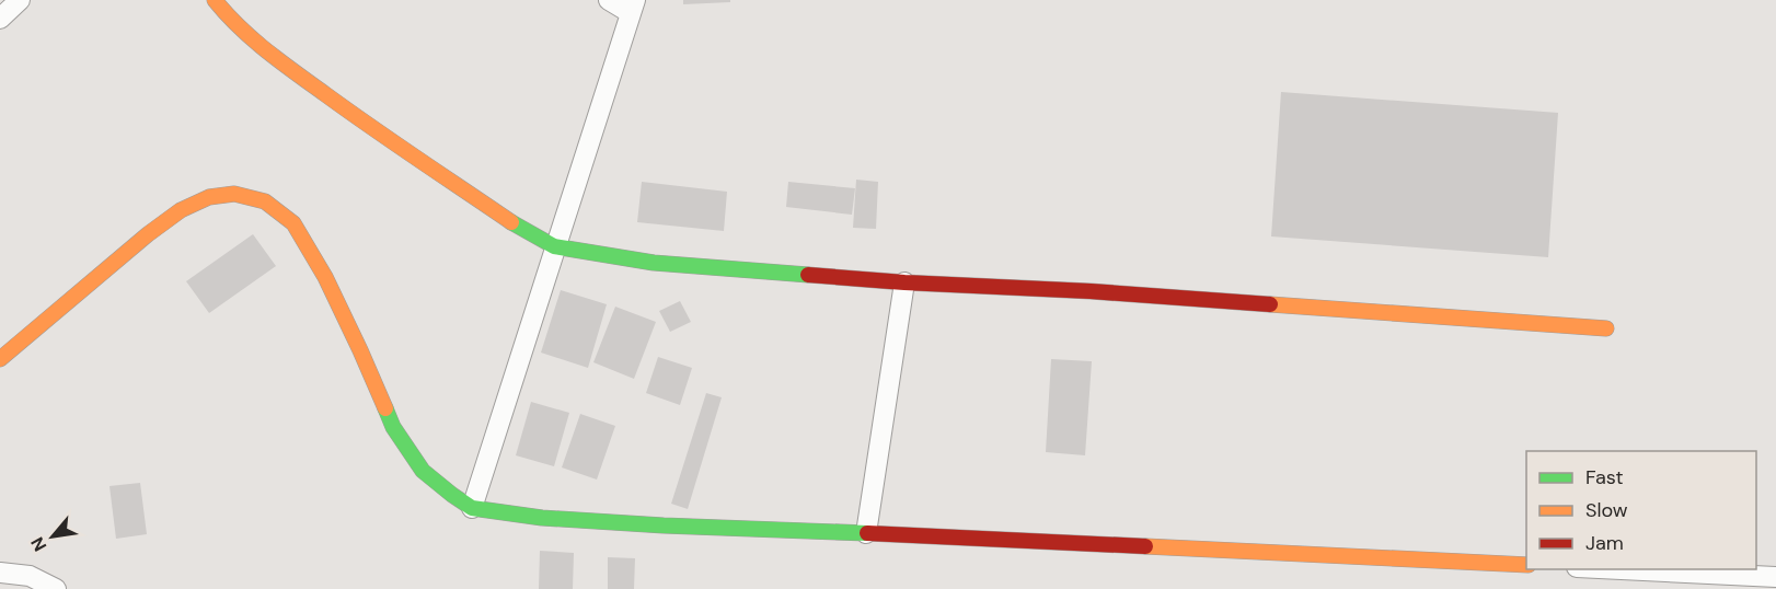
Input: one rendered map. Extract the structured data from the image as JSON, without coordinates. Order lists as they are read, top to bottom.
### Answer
{
  "legend": ["Fast", "Slow", "Jam"],
  "north": "bottom left"
}
